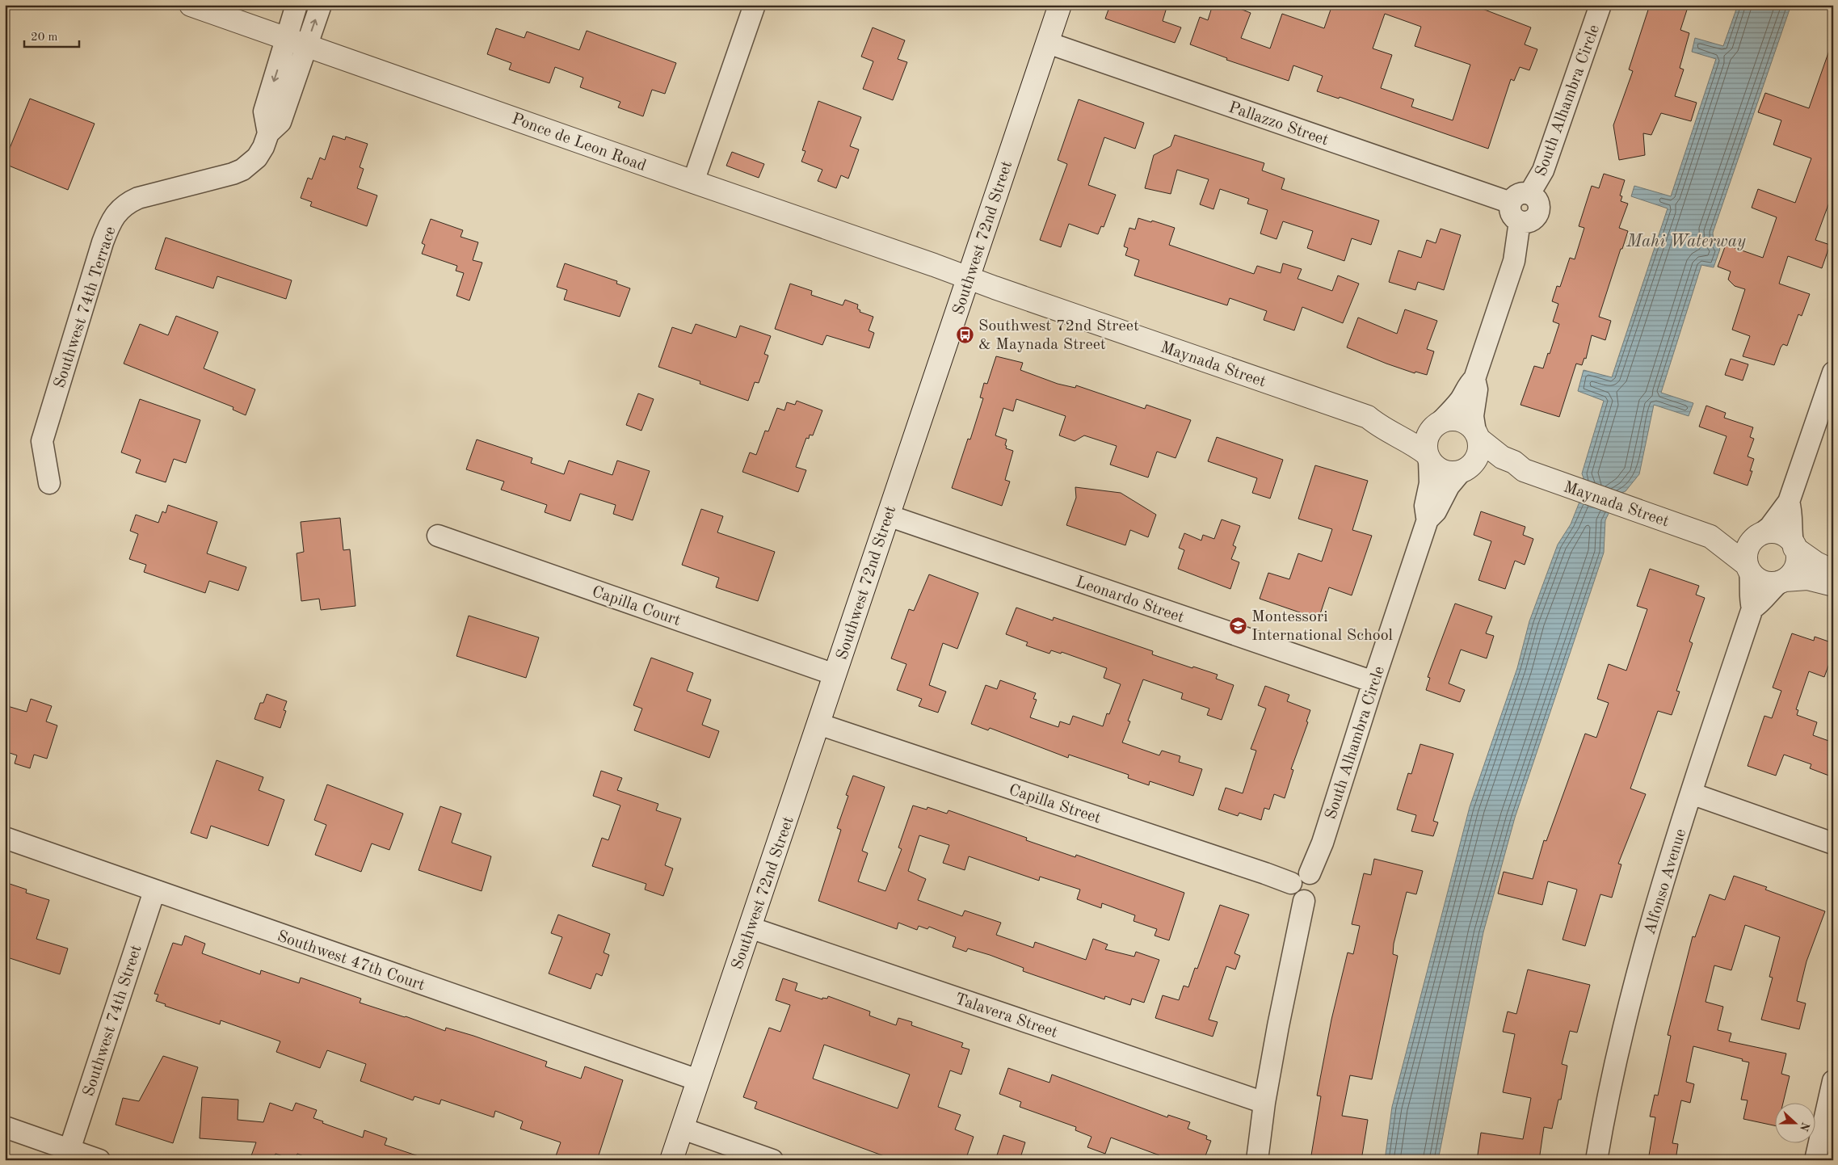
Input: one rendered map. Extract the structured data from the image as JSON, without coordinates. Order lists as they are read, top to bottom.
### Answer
{
  "streets": {
    "street": [
      "South Alhambra Circle",
      "Pallazzo Street",
      "Ponce de Leon Road",
      "Southwest 72nd Street",
      "Southwest 74th Terrace",
      "Maynada Street",
      "Leonardo Street",
      "Capilla Court",
      "Capilla Street",
      "Alfonso Avenue",
      "Southwest 47th Court",
      "Talavera Street",
      "Southwest 74th Street"
    ]
  },
  "crossings": [
    ["South Alhambra Circle", "Pallazzo Street"],
    ["South Alhambra Circle", "Maynada Street"],
    ["South Alhambra Circle", "Leonardo Street"],
    ["South Alhambra Circle", "Capilla Street"],
    ["Pallazzo Street", "Southwest 72nd Street"],
    ["Ponce de Leon Road", "Southwest 72nd Street"],
    ["Ponce de Leon Road", "Southwest 74th Terrace"],
    ["Ponce de Leon Road", "Maynada Street"],
    ["Southwest 72nd Street", "Maynada Street"],
    ["Southwest 72nd Street", "Leonardo Street"],
    ["Southwest 72nd Street", "Capilla Court"],
    ["Southwest 72nd Street", "Capilla Street"],
    ["Southwest 72nd Street", "Southwest 47th Court"],
    ["Southwest 72nd Street", "Talavera Street"],
    ["Maynada Street", "Alfonso Avenue"],
    ["Southwest 47th Court", "Southwest 74th Street"]
  ],
  "water": ["Mahi Waterway"],
  "places": {
    "bus stop": ["Southwest 72nd Street & Maynada Street"],
    "school or university": ["Montessori International School"]
  },
  "scale_bar": "20 m",
  "north": "right"
}
